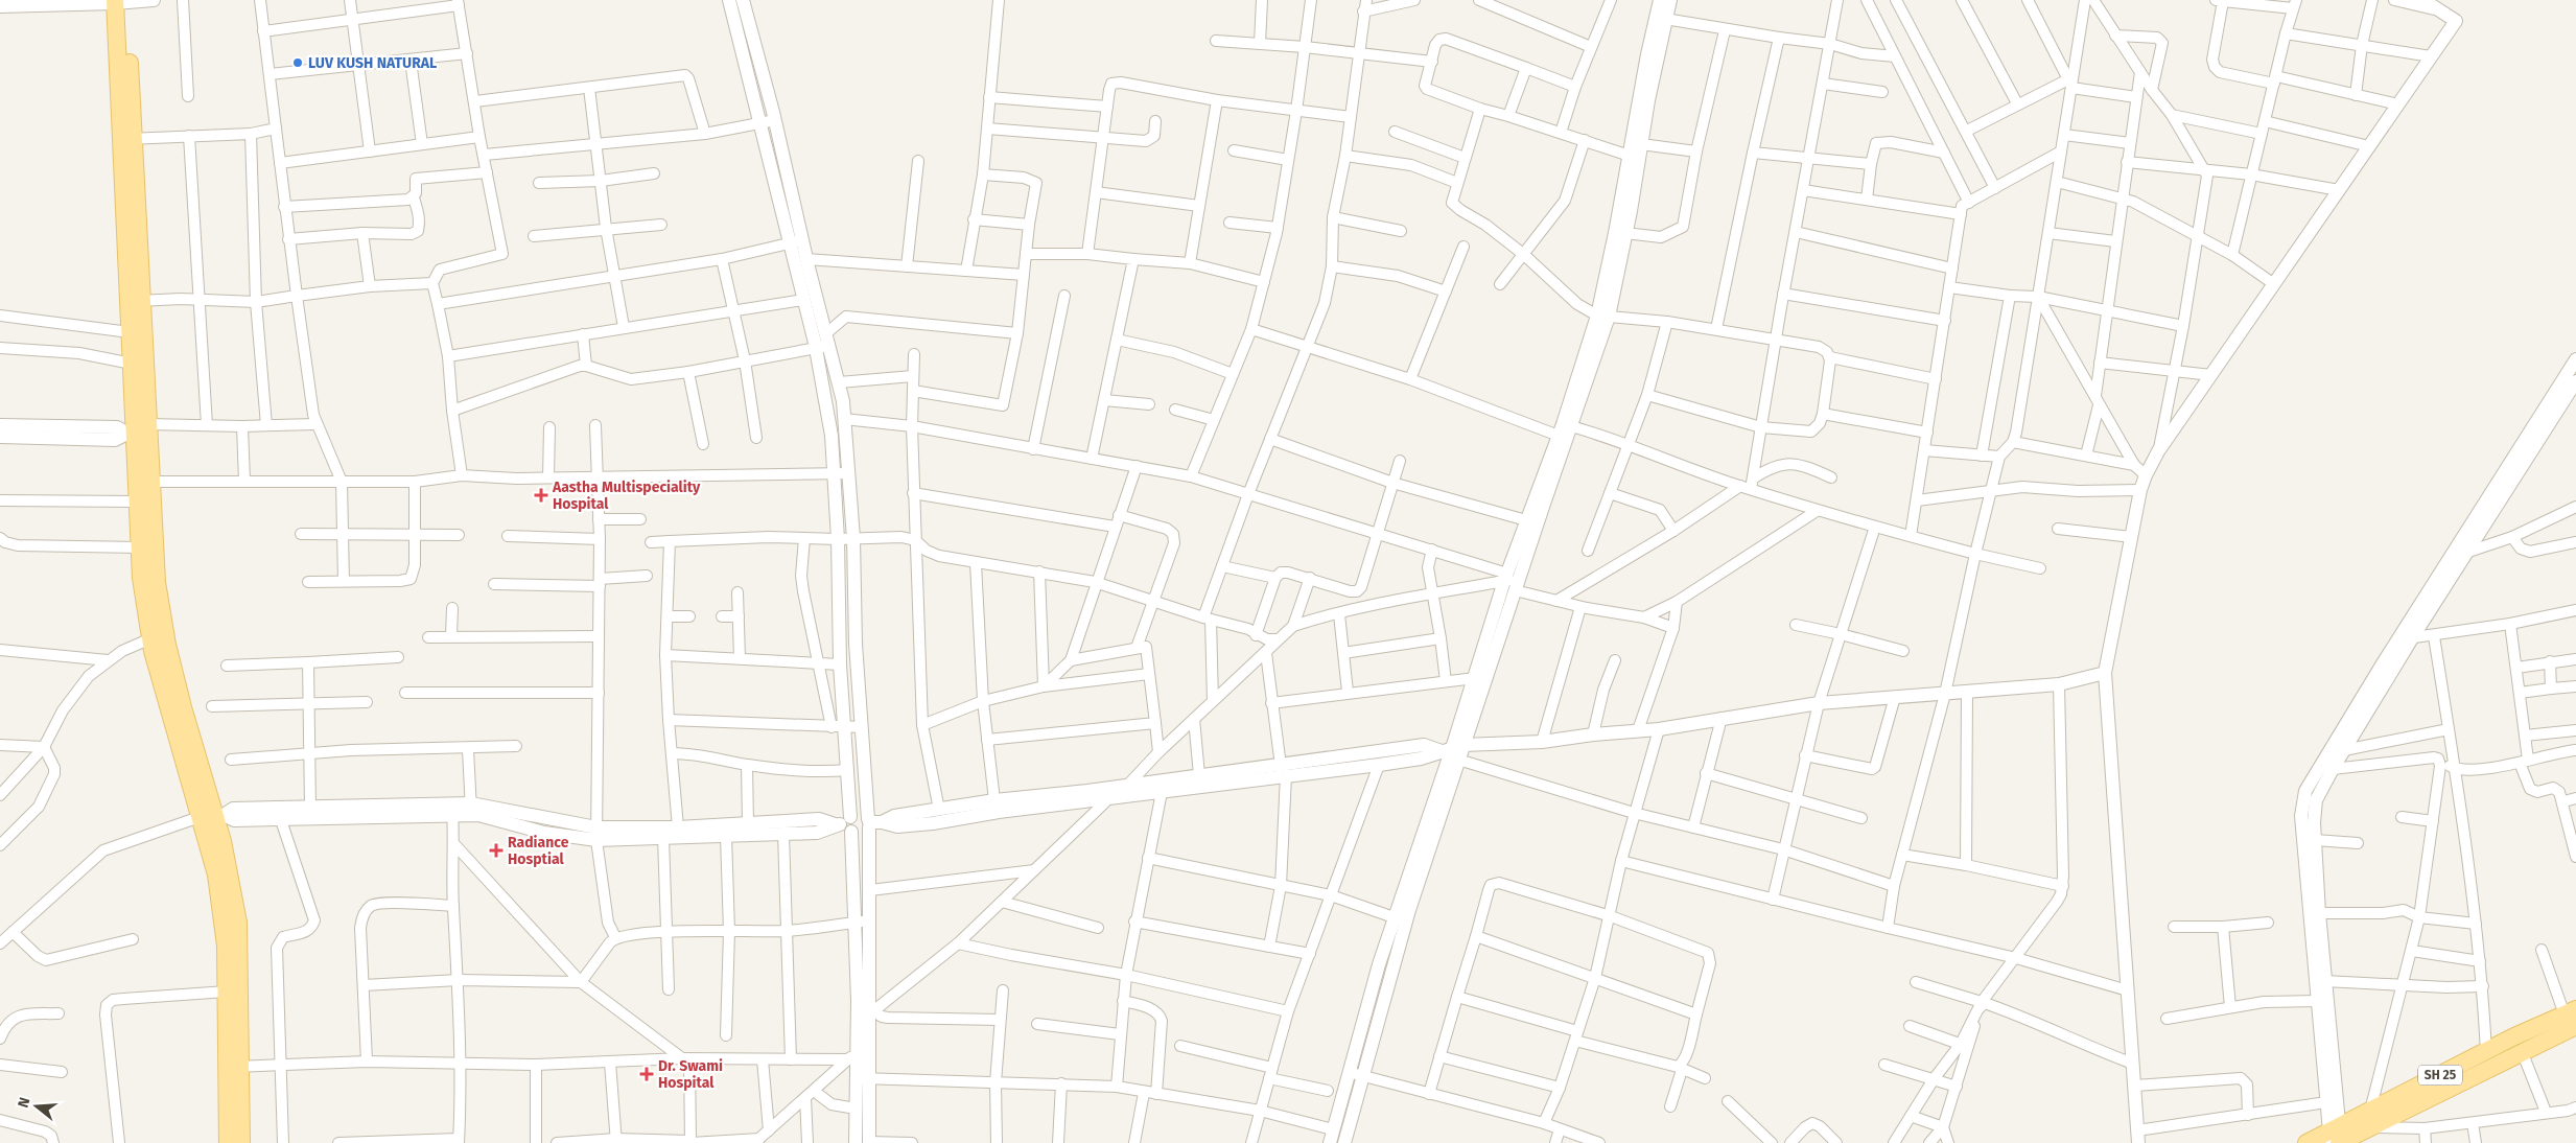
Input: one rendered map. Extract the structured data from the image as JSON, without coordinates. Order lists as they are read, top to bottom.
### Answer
{
  "streets": {
    "main road": ["SH 25"]
  },
  "places": {
    "other": ["LUV KUSH NATURAL"],
    "health": ["Aastha Multispeciality Hospital", "Radiance Hosptial", "Dr. Swami Hospital"]
  },
  "north": "left"
}
